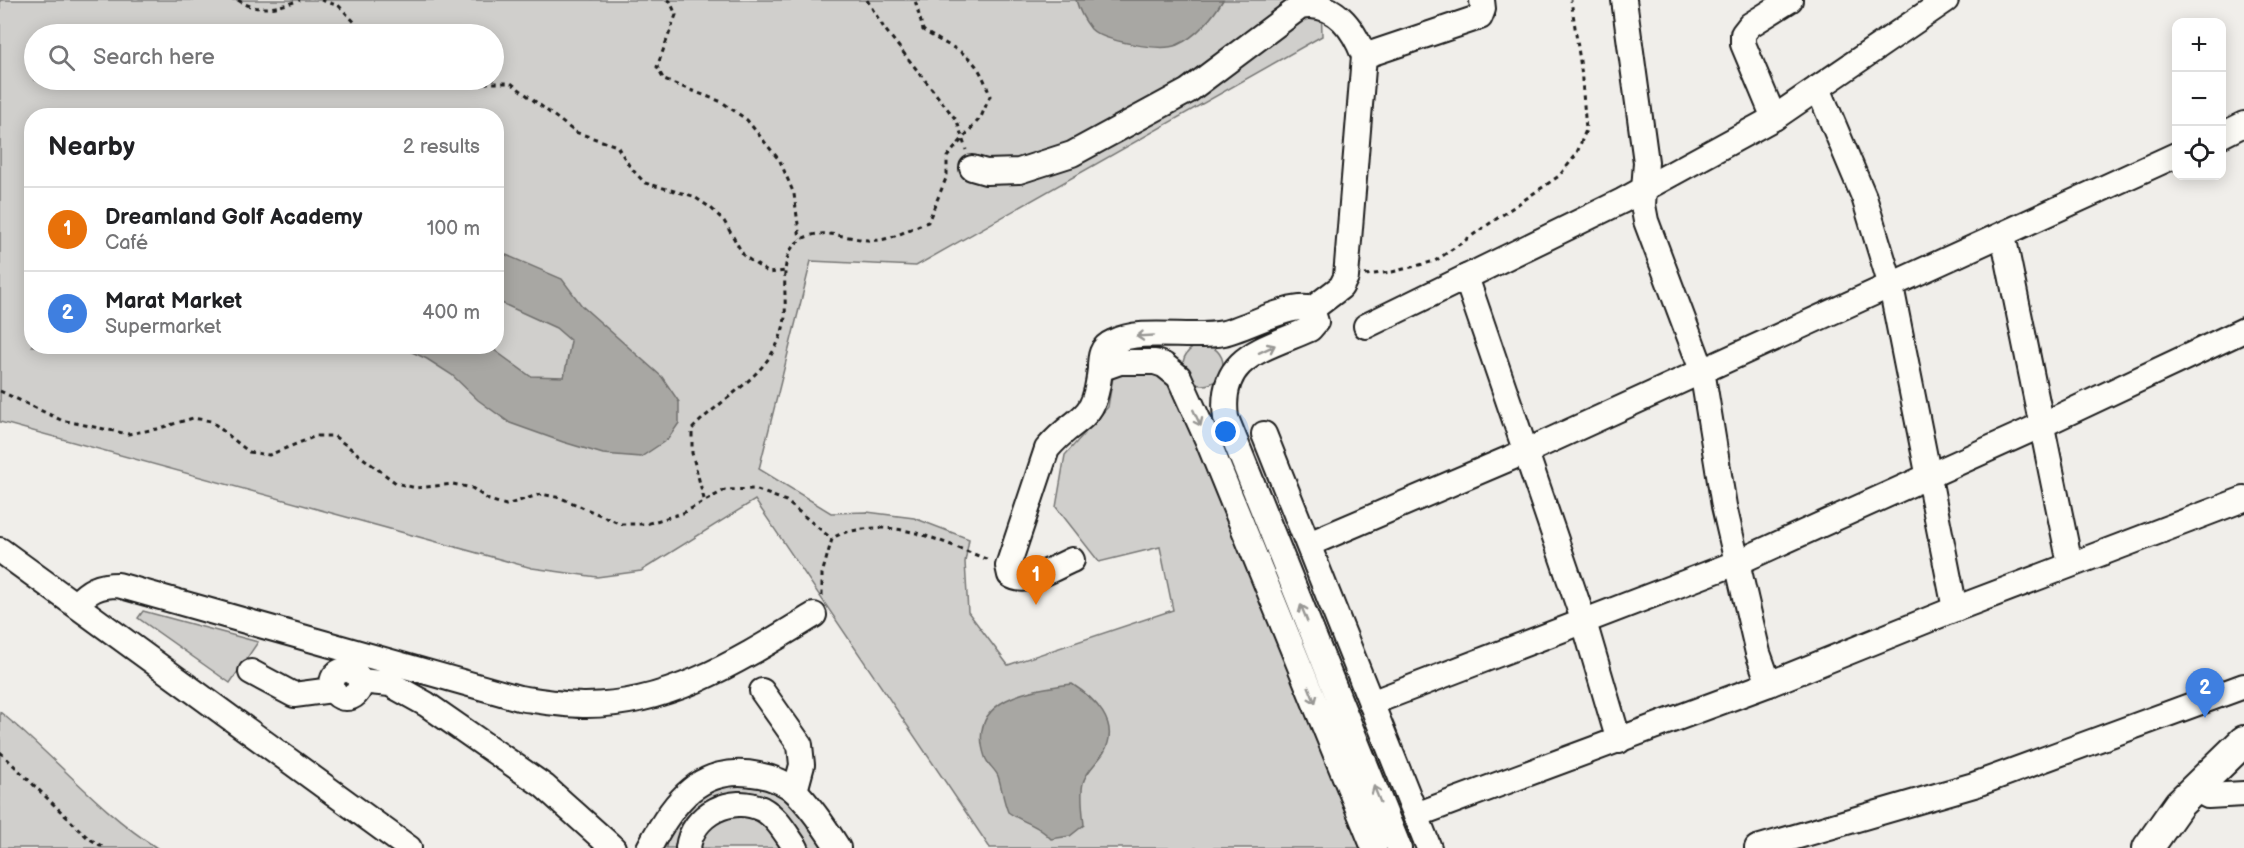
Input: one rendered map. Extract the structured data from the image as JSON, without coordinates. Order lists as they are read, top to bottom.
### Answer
{
  "page": {
    "map_buttons": ["+", "−"],
    "search": "Search here",
    "heading": ["Nearby", "2 results"],
    "list": [
      {
        "mark": "1",
        "name": "Dreamland Golf Academy",
        "note": "Café",
        "value": "100 m"
      },
      {
        "mark": "2",
        "name": "Marat Market",
        "note": "Supermarket",
        "value": "400 m"
      }
    ],
    "pins": ["1", "2"]
  }
}
